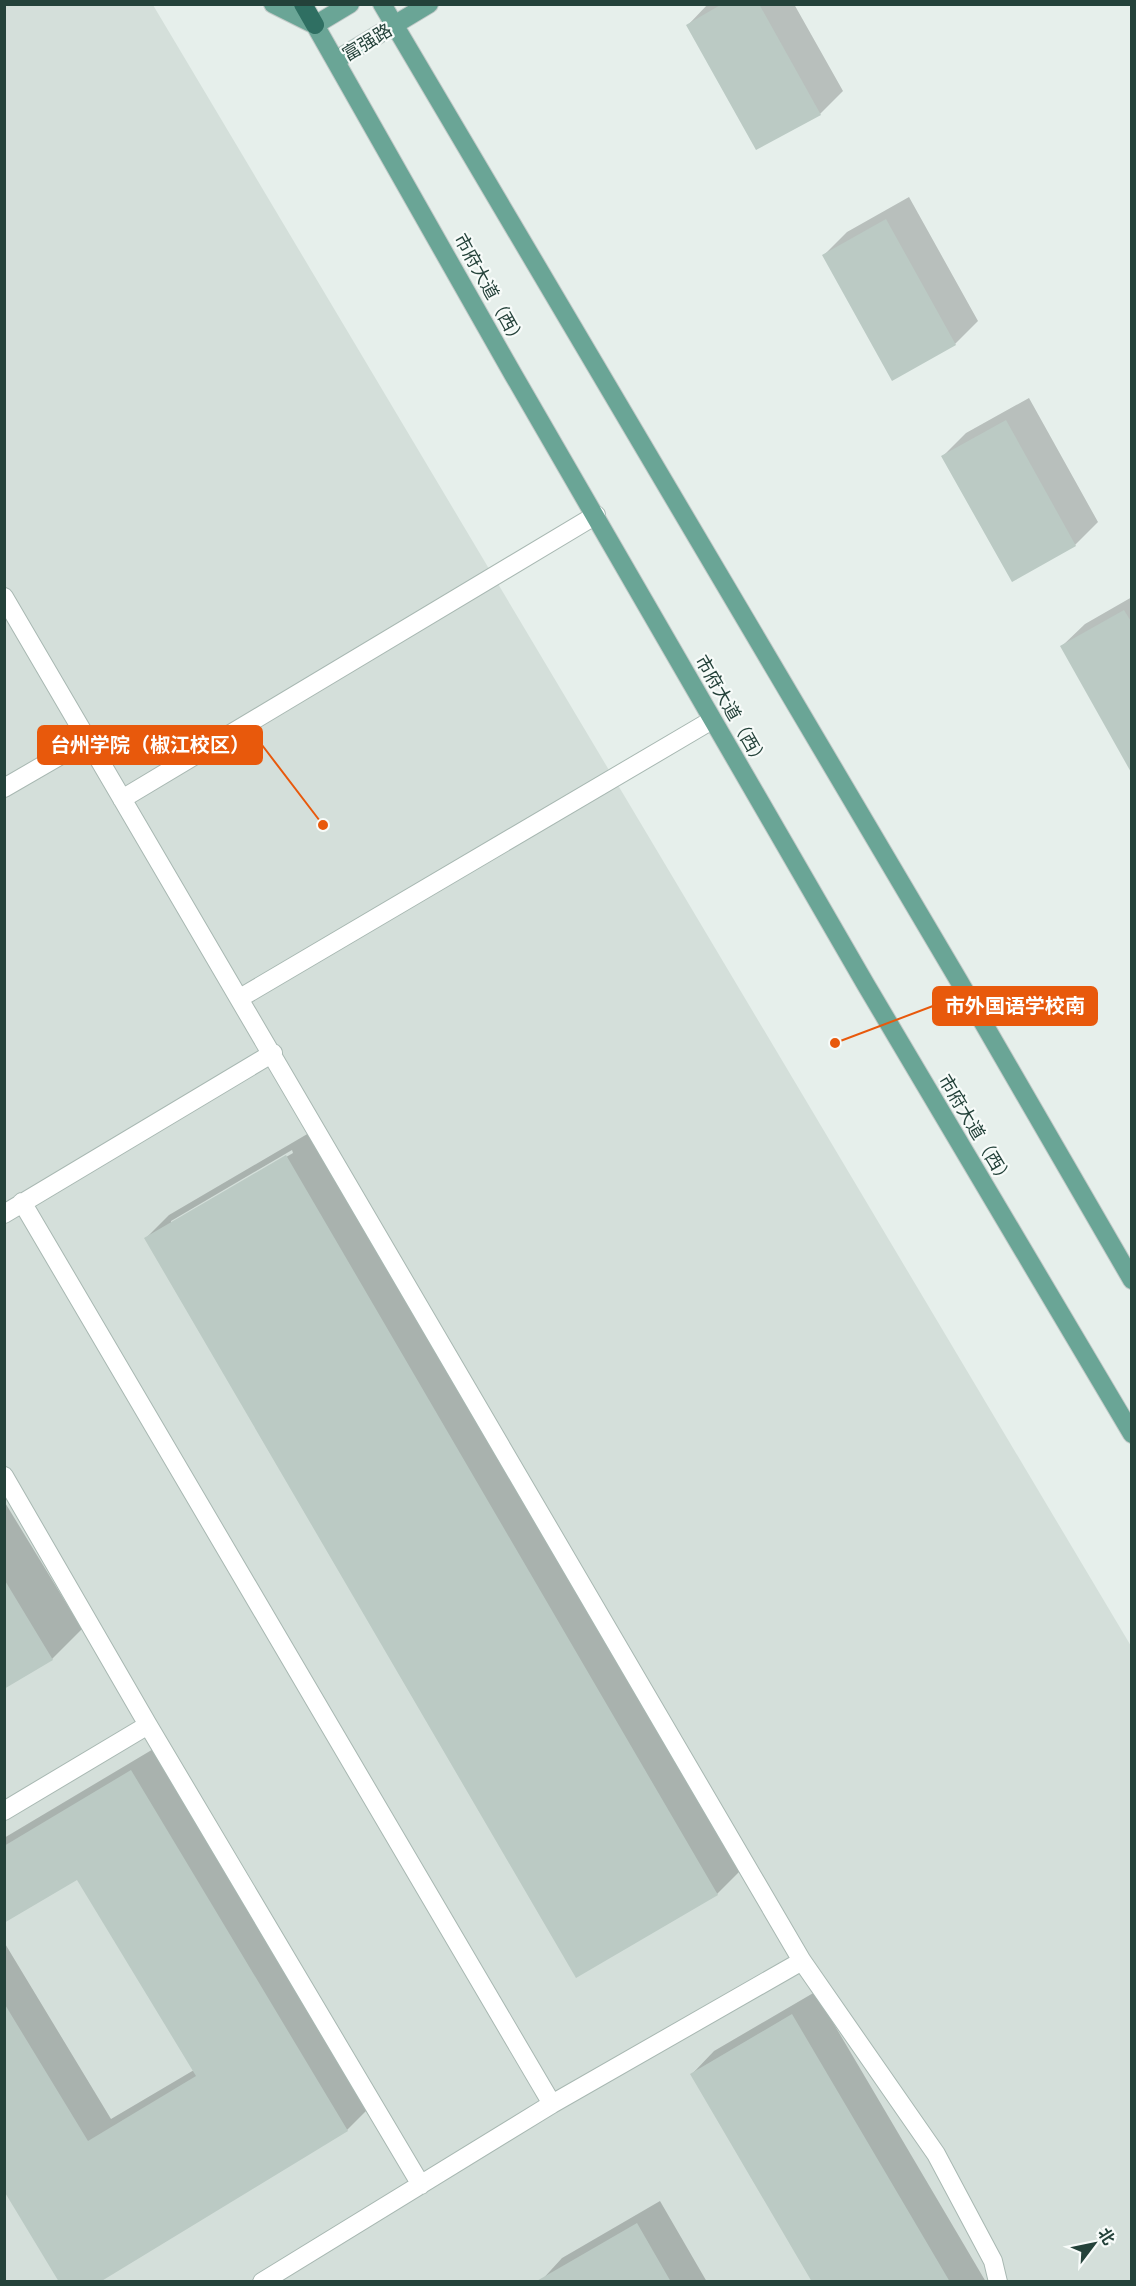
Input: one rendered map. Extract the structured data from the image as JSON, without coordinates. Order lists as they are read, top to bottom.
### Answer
{
  "streets": {
    "highway": ["市府大道（西）"],
    "main road": ["富强路"]
  },
  "crossings": [
    ["富强路", "市府大道（西）"]
  ],
  "places": ["台州学院（椒江校区）", "市外国语学校南"],
  "north": "top right"
}
